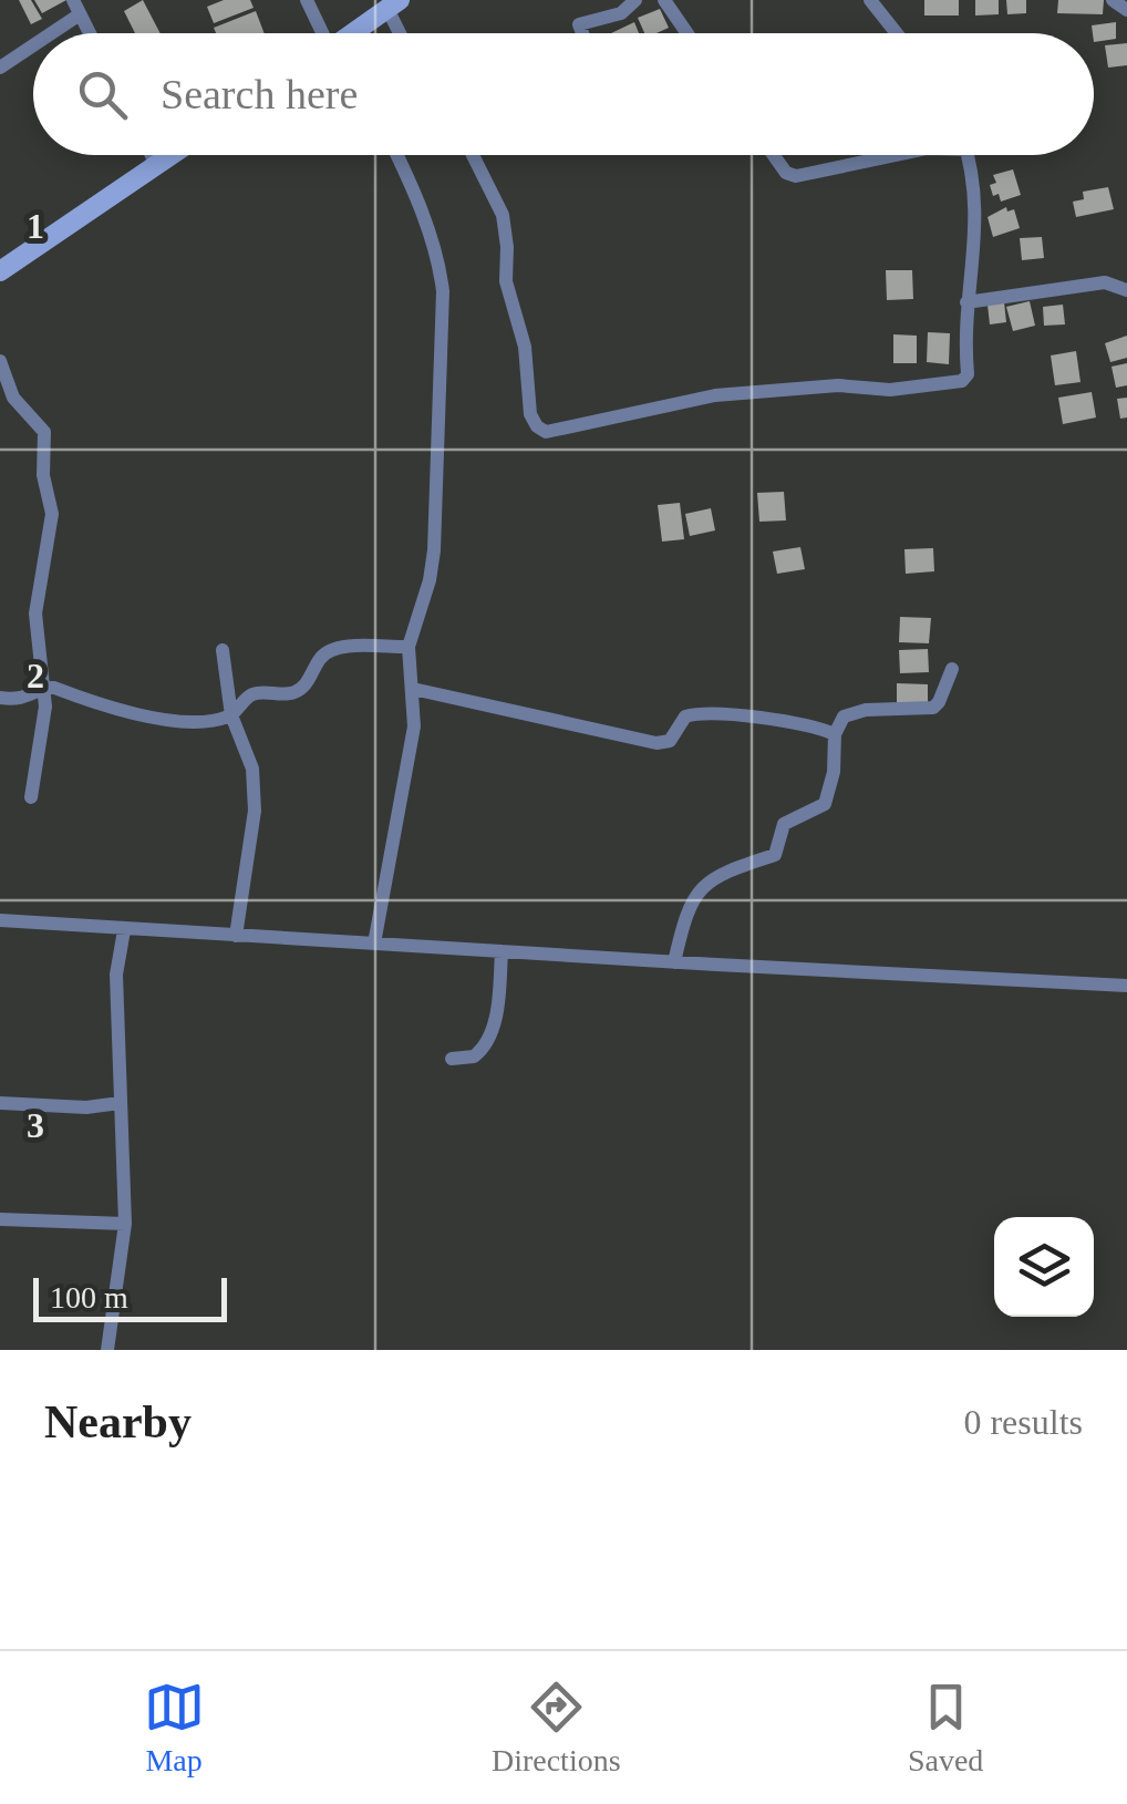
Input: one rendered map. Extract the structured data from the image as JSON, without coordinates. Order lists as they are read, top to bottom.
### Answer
{
  "scale_bar": "100 m",
  "page": {
    "search": "Search here",
    "scale": "100 m",
    "heading": ["Nearby", "0 results"],
    "nav": ["Map", "Directions", "Saved"]
  },
  "grid": {
    "rows": ["1", "2", "3"]
  }
}
